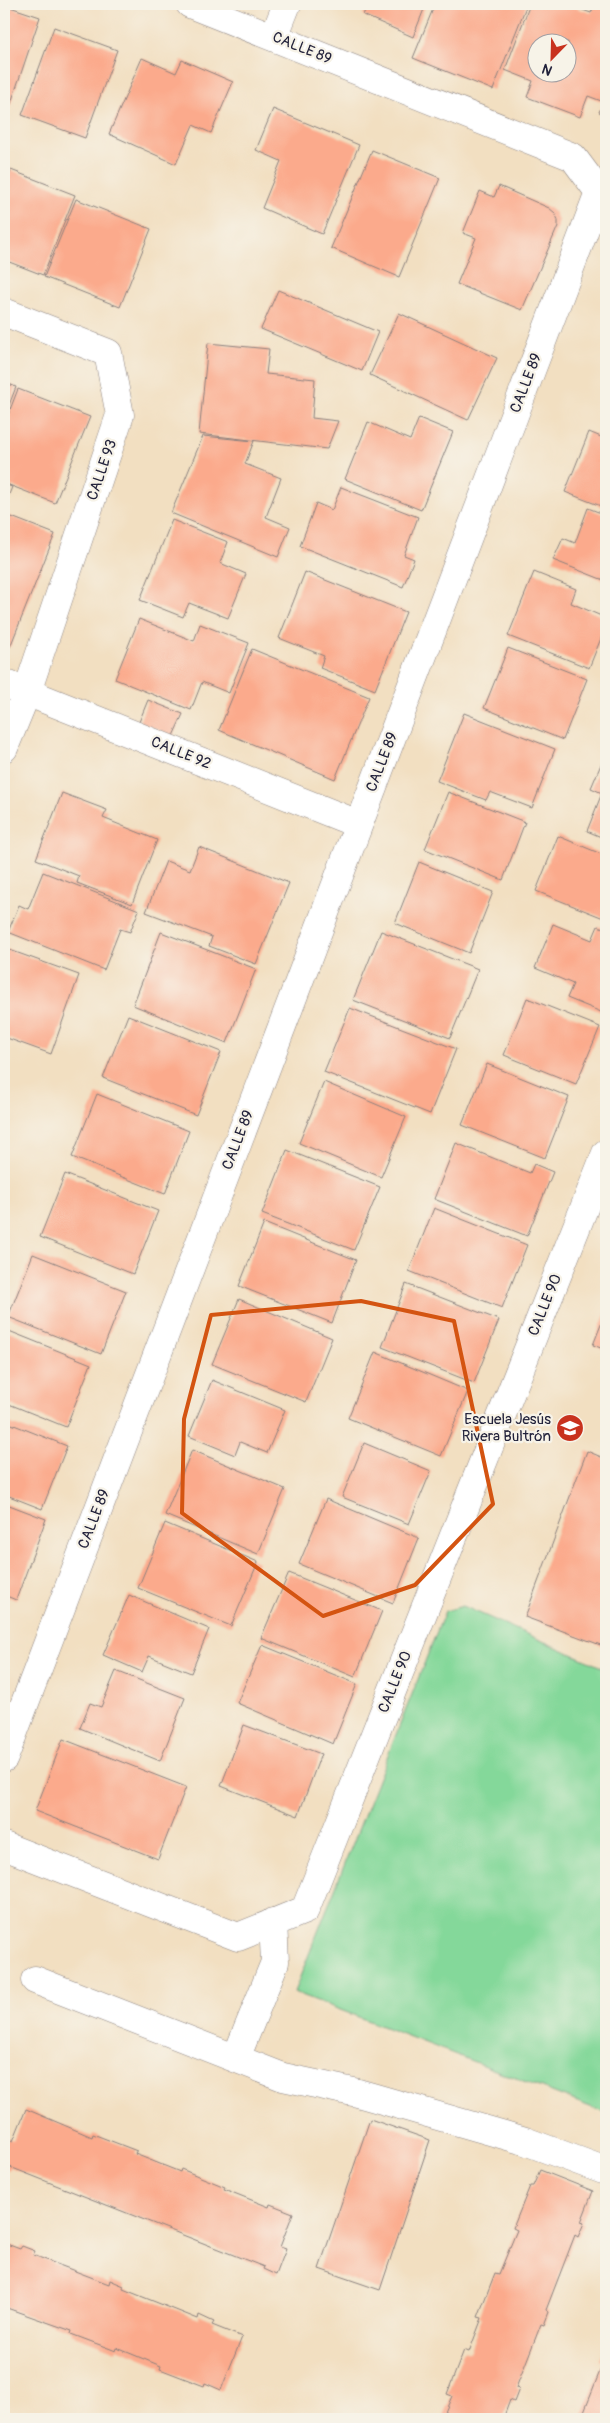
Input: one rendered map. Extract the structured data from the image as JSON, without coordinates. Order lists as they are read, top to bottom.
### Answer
{
  "streets": {
    "street": [
      "CALLE 89",
      "CALLE 93",
      "CALLE 92",
      "CALLE 90"
    ]
  },
  "crossings": [
    ["CALLE 89", "CALLE 92"],
    ["CALLE 93", "CALLE 92"]
  ],
  "places": {
    "school or university": ["Escuela Jesús Rivera Bultrón"]
  },
  "north": "bottom left"
}
